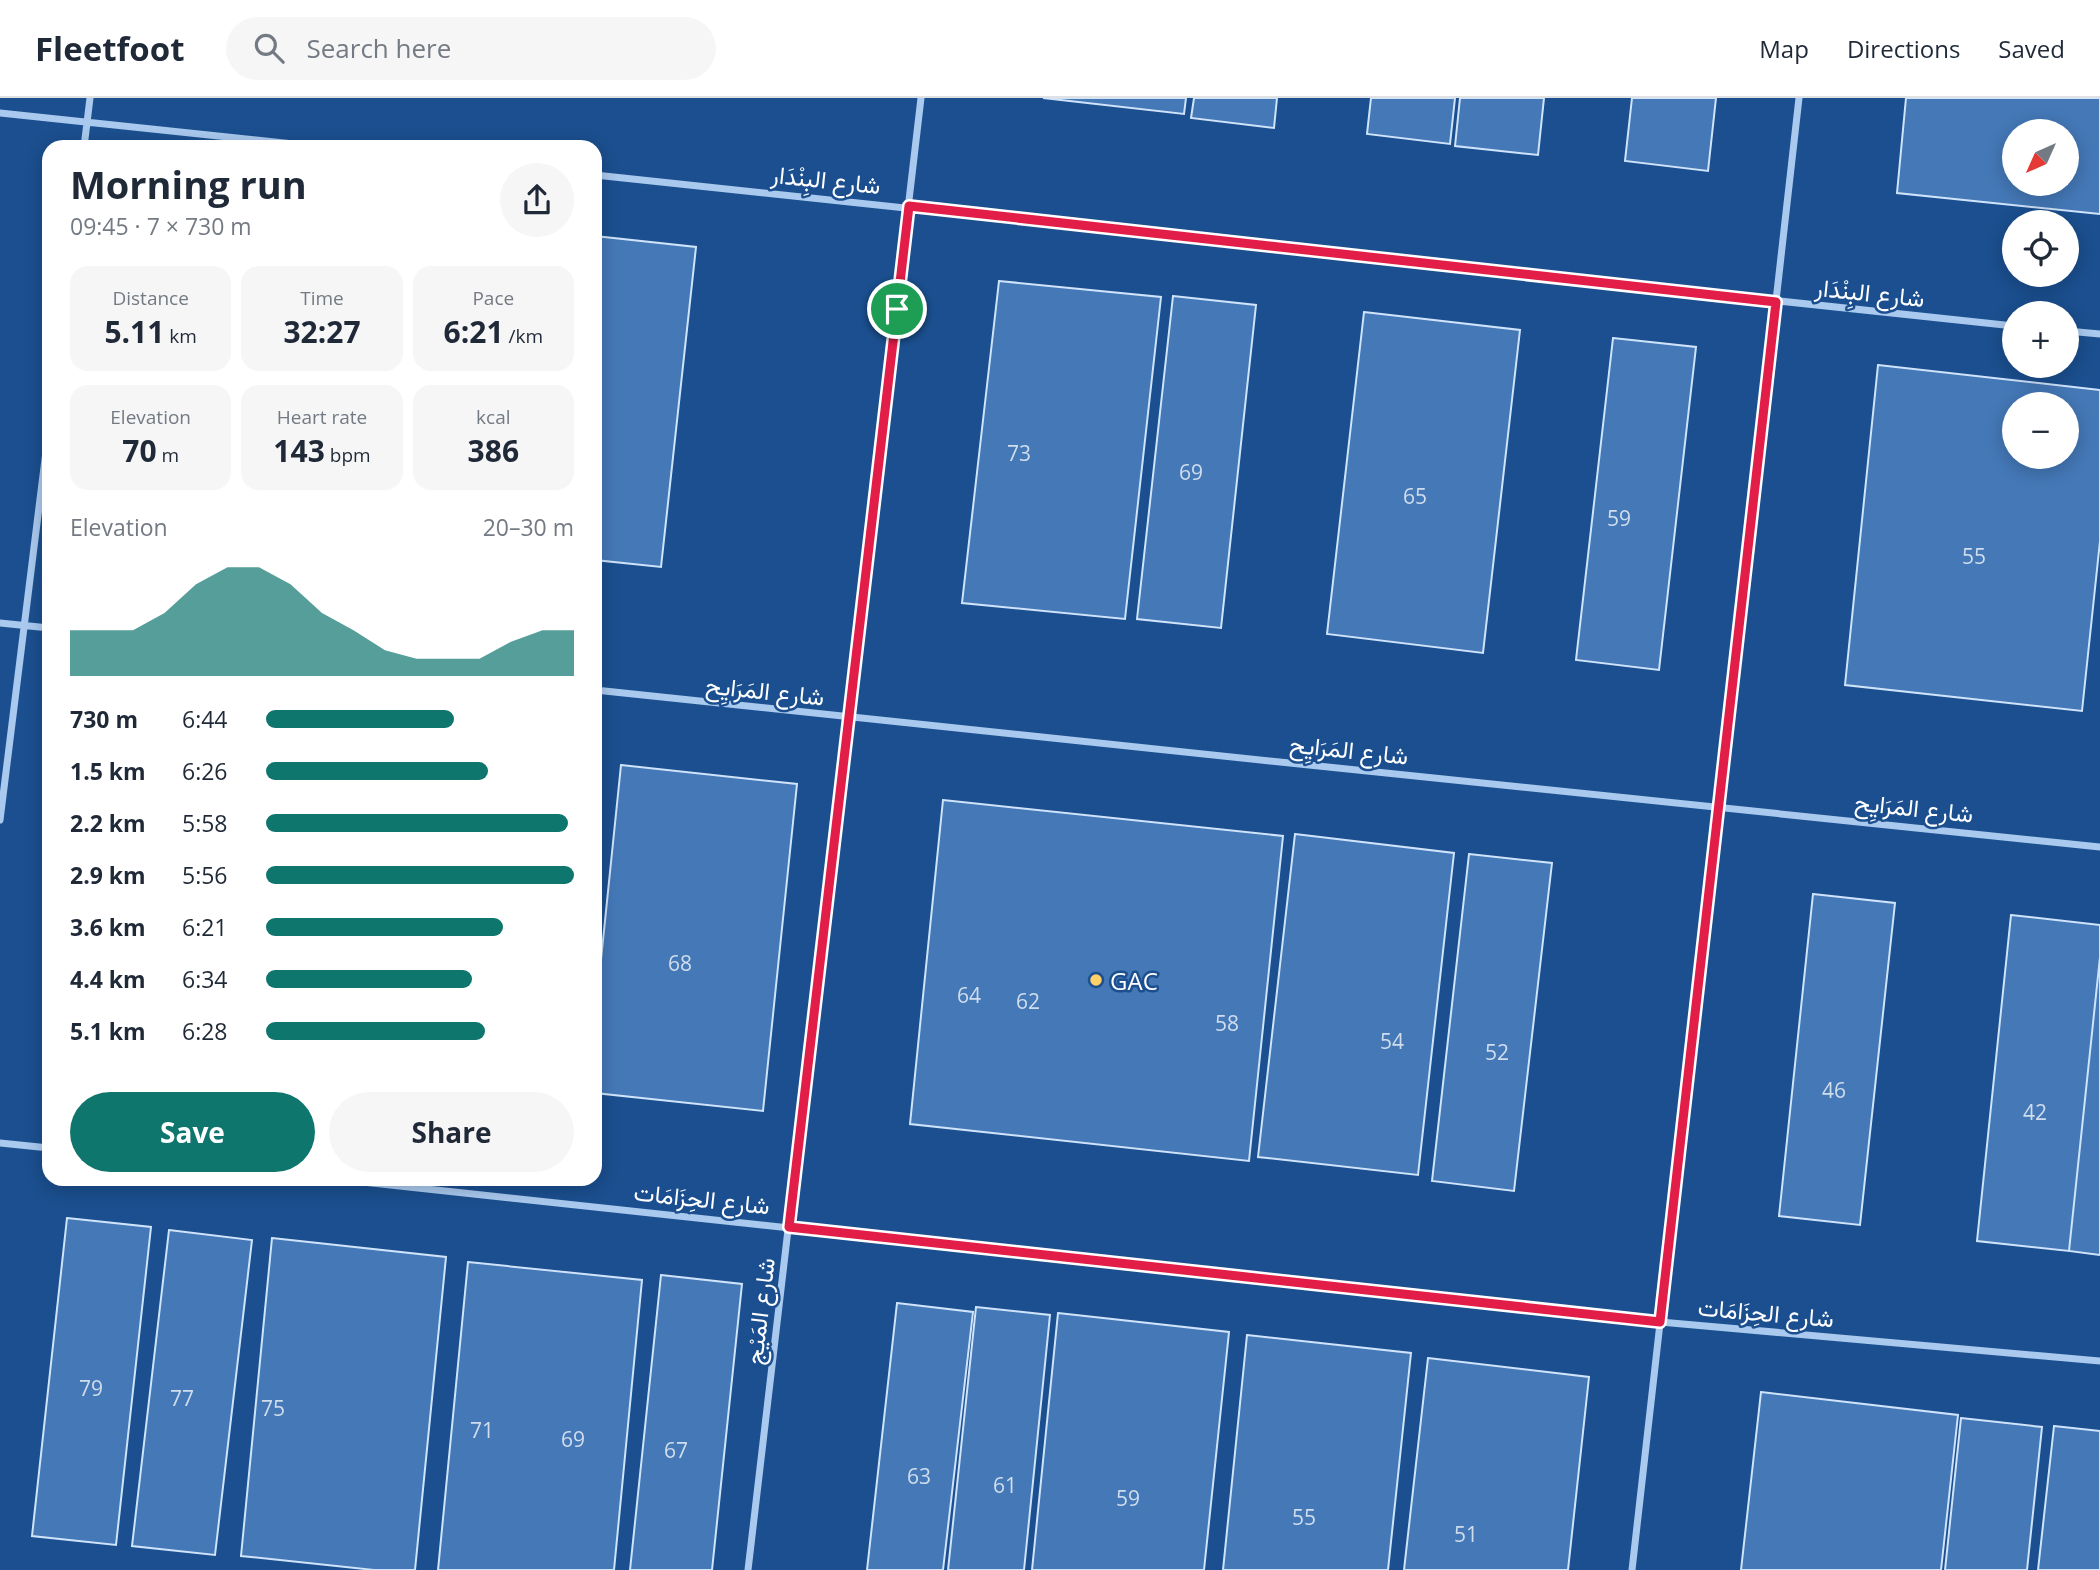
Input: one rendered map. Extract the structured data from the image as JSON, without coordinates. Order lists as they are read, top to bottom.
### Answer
{
  "streets": {
    "street": [
      "شارع البِنْدَار",
      "شارع المَرَايِح",
      "شارع الحِزَامَات",
      "شارع المَيْج"
    ]
  },
  "crossings": [
    ["شارع البِنْدَار", "شارع المَيْج"],
    ["شارع المَرَايِح", "شارع المَيْج"],
    ["شارع الحِزَامَات", "شارع المَيْج"]
  ],
  "places": ["GAC"],
  "house_numbers": [
    "73",
    "69",
    "65",
    "59",
    "55",
    "68",
    "64",
    "62",
    "58",
    "54",
    "52",
    "46",
    "42",
    "79",
    "77",
    "75",
    "71",
    "69",
    "67",
    "63",
    "61",
    "59",
    "55",
    "51"
  ],
  "north": "bottom left",
  "page": {
    "header": "Fleetfoot",
    "search": "Search here",
    "nav": ["Map", "Directions", "Saved"],
    "map_buttons": ["+", "−"],
    "heading": ["Morning run", "09:45 · 7 × 730 m"],
    "stats": [
      ["Distance", "5.11 km"],
      ["Time", "32:27"],
      ["Pace", "6:21 /km"],
      ["Elevation", "70 m"],
      ["Heart rate", "143 bpm"],
      ["kcal", "386"]
    ],
    "chart": ["Elevation", "20–30 m"],
    "list": [
      {
        "name": "730 m",
        "note": "6:44"
      },
      {
        "name": "1.5 km",
        "note": "6:26"
      },
      {
        "name": "2.2 km",
        "note": "5:58"
      },
      {
        "name": "2.9 km",
        "note": "5:56"
      },
      {
        "name": "3.6 km",
        "note": "6:21"
      },
      {
        "name": "4.4 km",
        "note": "6:34"
      },
      {
        "name": "5.1 km",
        "note": "6:28"
      }
    ],
    "buttons": ["Save", "Share"]
  }
}
